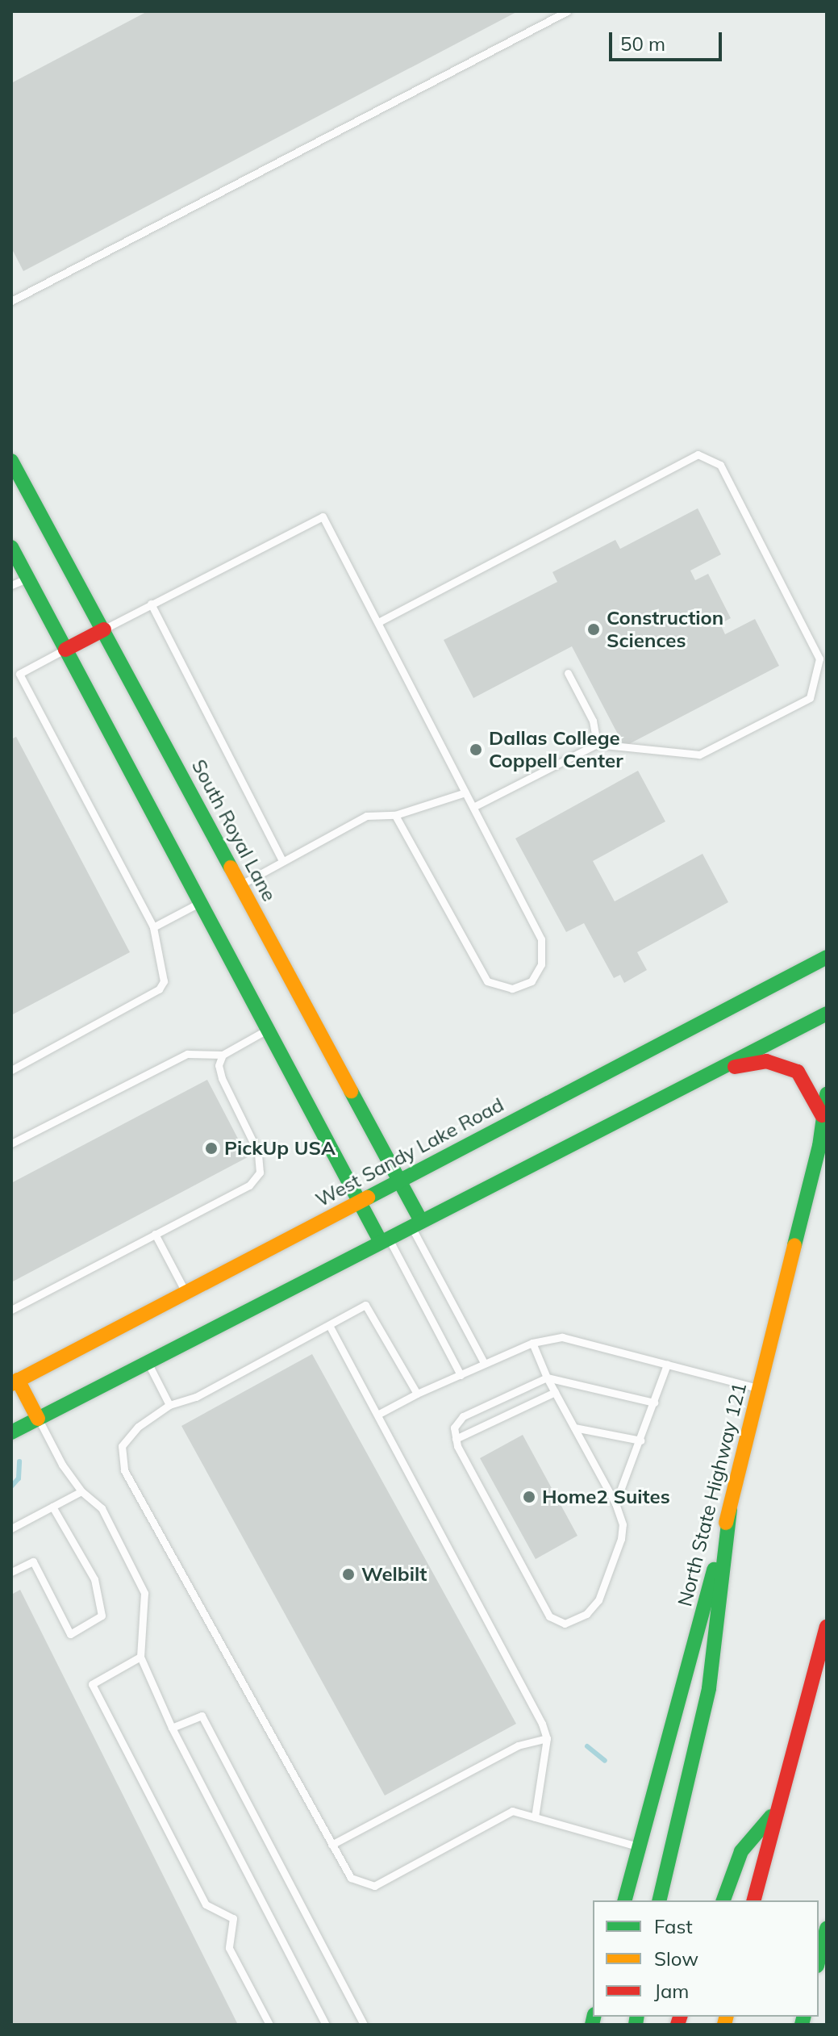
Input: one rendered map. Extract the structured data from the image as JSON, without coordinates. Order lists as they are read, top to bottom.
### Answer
{
  "streets": {
    "main road": ["South Royal Lane", "West Sandy Lake Road", "North State Highway 121"]
  },
  "crossings": [
    ["South Royal Lane", "West Sandy Lake Road"]
  ],
  "places": [
    "Construction Sciences",
    "Dallas College Coppell Center",
    "PickUp USA",
    "Home2 Suites",
    "Welbilt"
  ],
  "legend": ["Fast", "Slow", "Jam"],
  "scale_bar": "50 m"
}
